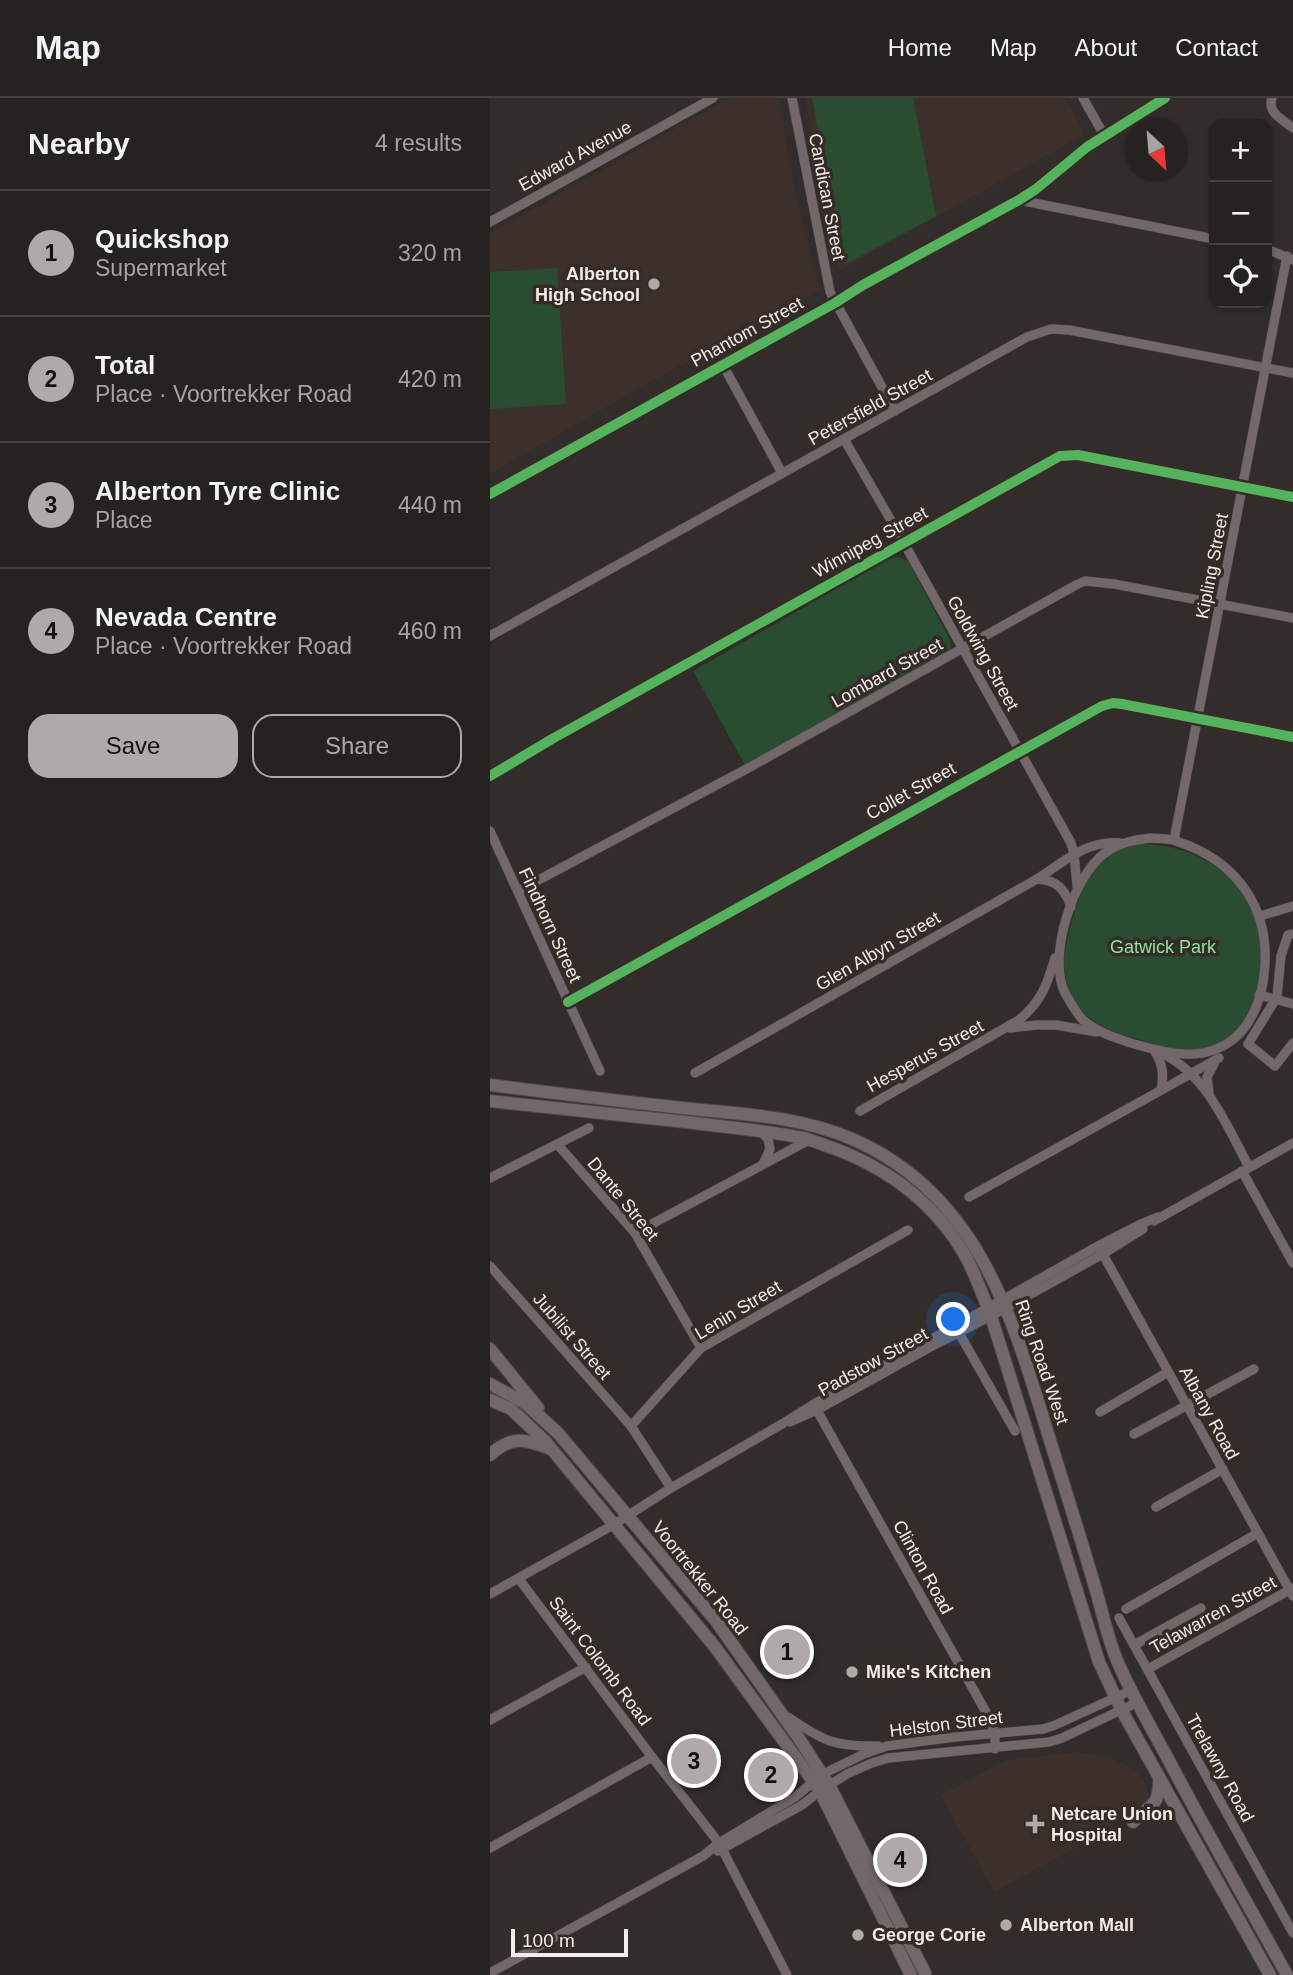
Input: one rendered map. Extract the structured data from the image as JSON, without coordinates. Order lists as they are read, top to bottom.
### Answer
{
  "streets": {
    "main road": ["Ring Road West", "Voortrekker Road"],
    "street": [
      "Edward Avenue",
      "Candican Street",
      "Phantom Street",
      "Petersfield Street",
      "Winnipeg Street",
      "Kipling Street",
      "Goldwing Street",
      "Lombard Street",
      "Collet Street",
      "Findhorn Street",
      "Glen Albyn Street",
      "Hesperus Street",
      "Dante Street",
      "Lenin Street",
      "Jubilist Street",
      "Padstow Street",
      "Albany Road",
      "Clinton Road",
      "Telawarren Street",
      "Saint Colomb Road",
      "Helston Street",
      "Trelawny Road"
    ]
  },
  "crossings": [
    ["Candican Street", "Phantom Street"],
    ["Candican Street", "Petersfield Street"],
    ["Petersfield Street", "Kipling Street"],
    ["Petersfield Street", "Goldwing Street"],
    ["Winnipeg Street", "Kipling Street"],
    ["Winnipeg Street", "Goldwing Street"],
    ["Kipling Street", "Goldwing Street"],
    ["Kipling Street", "Lombard Street"],
    ["Kipling Street", "Collet Street"],
    ["Kipling Street", "Glen Albyn Street"],
    ["Kipling Street", "Hesperus Street"],
    ["Goldwing Street", "Lombard Street"],
    ["Goldwing Street", "Collet Street"],
    ["Goldwing Street", "Glen Albyn Street"],
    ["Goldwing Street", "Hesperus Street"],
    ["Lombard Street", "Findhorn Street"],
    ["Collet Street", "Findhorn Street"],
    ["Glen Albyn Street", "Hesperus Street"],
    ["Dante Street", "Lenin Street"],
    ["Lenin Street", "Jubilist Street"],
    ["Padstow Street", "Ring Road West"],
    ["Padstow Street", "Albany Road"],
    ["Padstow Street", "Clinton Road"],
    ["Padstow Street", "Voortrekker Road"],
    ["Padstow Street", "Saint Colomb Road"],
    ["Ring Road West", "Helston Street"],
    ["Albany Road", "Telawarren Street"],
    ["Clinton Road", "Helston Street"],
    ["Voortrekker Road", "Helston Street"],
    ["Telawarren Street", "Trelawny Road"],
    ["Saint Colomb Road", "Helston Street"]
  ],
  "parks": ["Gatwick Park"],
  "places": {
    "other": [
      "Alberton High School",
      "Mike's Kitchen",
      "Alberton Mall",
      "George Corie"
    ],
    "health": ["Netcare Union Hospital"]
  },
  "scale_bar": "100 m",
  "north": "bottom right",
  "page": {
    "header": "Map",
    "nav": [
      "Home",
      "Map",
      "About",
      "Contact"
    ],
    "heading": ["Nearby", "4 results"],
    "map_buttons": ["+", "−"],
    "list": [
      {
        "mark": "1",
        "name": "Quickshop",
        "note": "Supermarket",
        "value": "320 m"
      },
      {
        "mark": "2",
        "name": "Total",
        "note": "Place · Voortrekker Road",
        "value": "420 m"
      },
      {
        "mark": "3",
        "name": "Alberton Tyre Clinic",
        "note": "Place",
        "value": "440 m"
      },
      {
        "mark": "4",
        "name": "Nevada Centre",
        "note": "Place · Voortrekker Road",
        "value": "460 m"
      }
    ],
    "buttons": ["Save", "Share"],
    "pins": [
      "1",
      "3",
      "2",
      "4"
    ],
    "scale": "100 m"
  }
}
